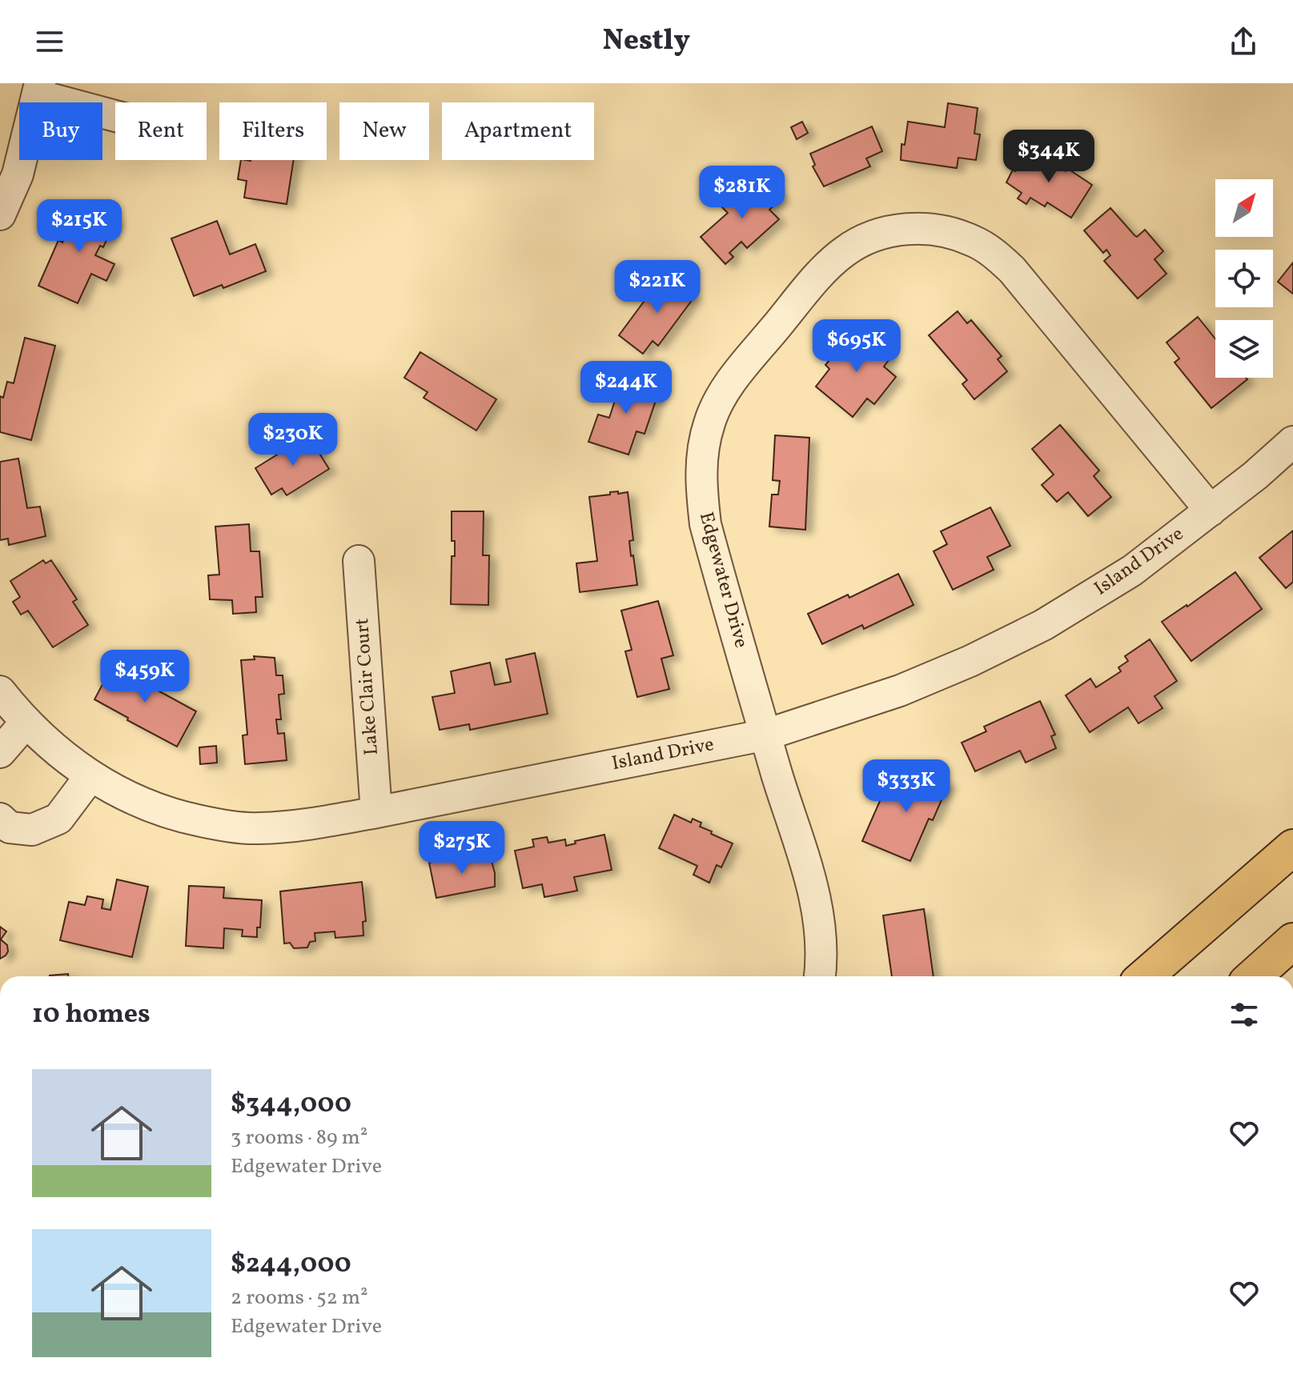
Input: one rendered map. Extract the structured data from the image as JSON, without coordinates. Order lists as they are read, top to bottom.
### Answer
{
  "streets": {
    "street": ["Island Drive", "Edgewater Drive", "Lake Clair Court"]
  },
  "crossings": [
    ["Island Drive", "Edgewater Drive"],
    ["Island Drive", "Lake Clair Court"]
  ],
  "north": "top right",
  "page": {
    "header": "Nestly",
    "chip": [
      "Buy",
      "Rent",
      "Filters",
      "New",
      "Apartment"
    ],
    "price": [
      "$344K",
      "$281K",
      "$215K",
      "$221K",
      "$695K",
      "$244K",
      "$230K",
      "$459K",
      "$333K",
      "$275K"
    ],
    "heading": "10 homes",
    "list": [
      {
        "name": "$344,000",
        "note": "3 rooms · 89 m² · Edgewater Drive"
      },
      {
        "name": "$244,000",
        "note": "2 rooms · 52 m² · Edgewater Drive"
      }
    ]
  }
}
